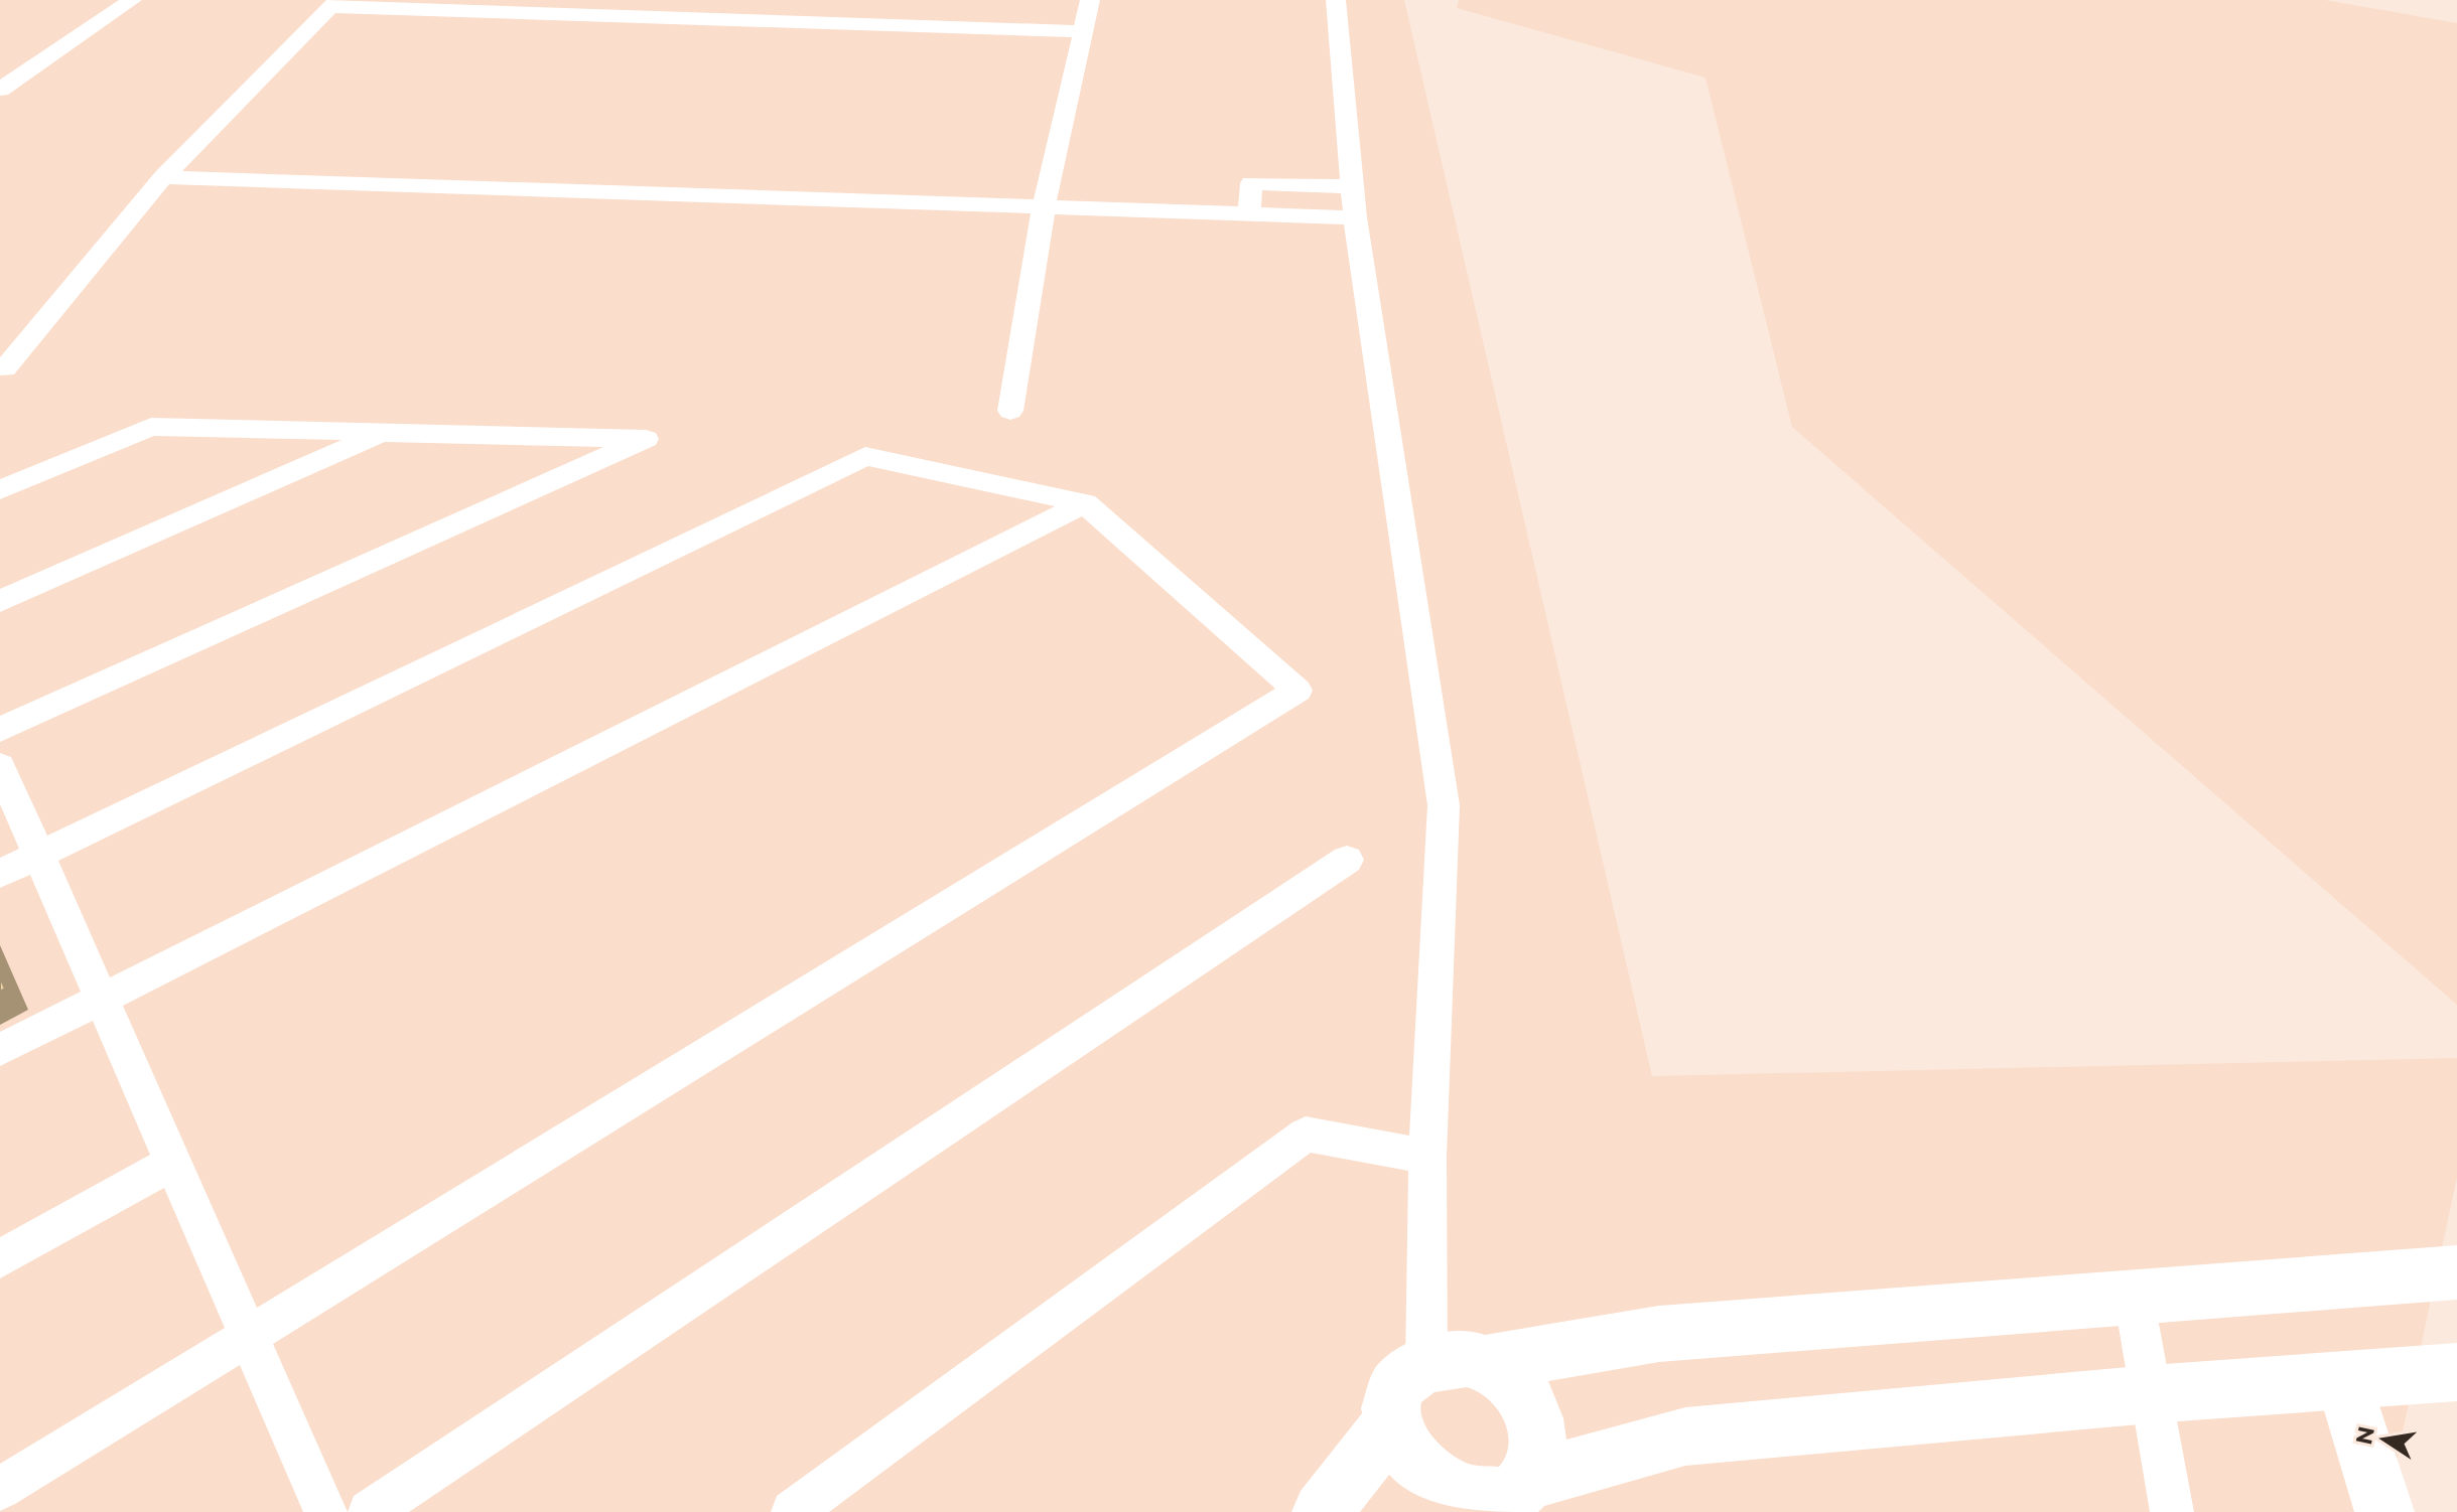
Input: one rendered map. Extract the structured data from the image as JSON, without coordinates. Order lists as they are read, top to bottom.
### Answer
{
  "north": "left"
}
